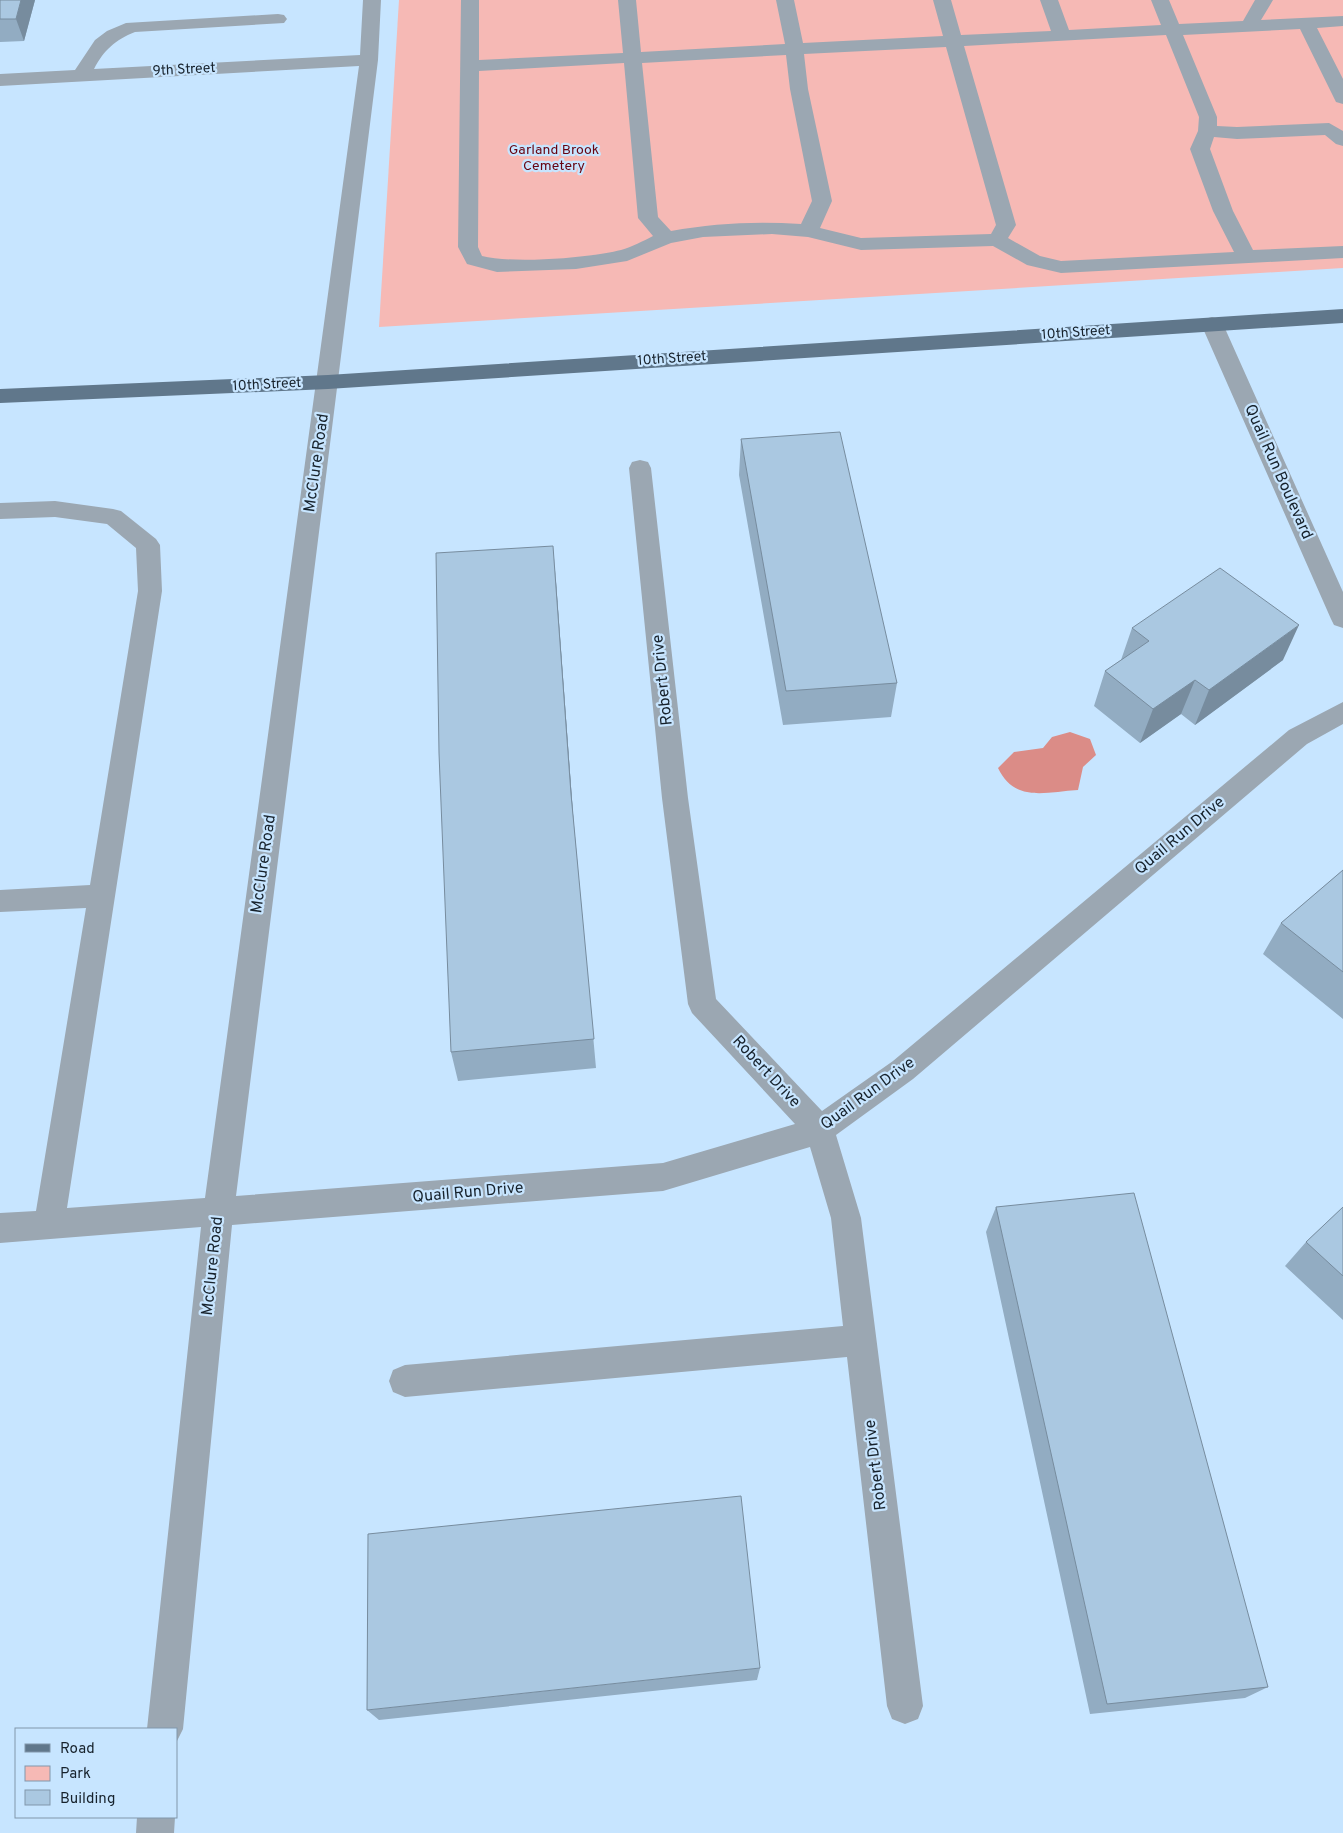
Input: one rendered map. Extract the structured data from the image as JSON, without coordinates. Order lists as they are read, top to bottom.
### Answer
{
  "streets": {
    "main road": ["10th Street"],
    "street": [
      "9th Street",
      "McClure Road",
      "Quail Run Boulevard",
      "Robert Drive",
      "Quail Run Drive"
    ]
  },
  "crossings": [
    ["9th Street", "McClure Road"],
    ["10th Street", "McClure Road"],
    ["10th Street", "Quail Run Boulevard"],
    ["McClure Road", "Quail Run Drive"],
    ["Robert Drive", "Quail Run Drive"]
  ],
  "parks": ["Garland Brook Cemetery"],
  "legend": ["Road", "Park", "Building"]
}
